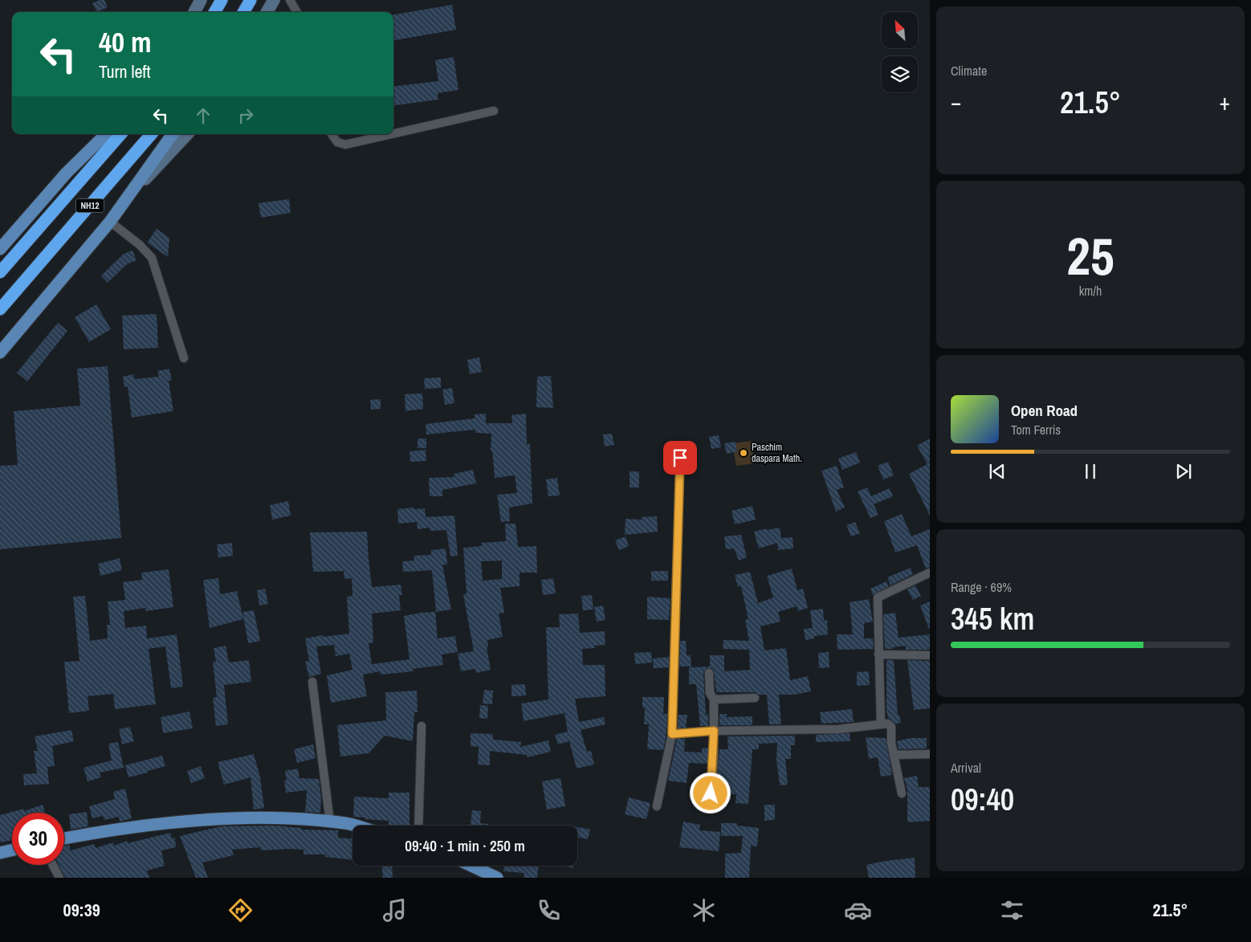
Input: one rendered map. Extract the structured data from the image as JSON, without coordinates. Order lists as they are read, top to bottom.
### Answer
{
  "streets": {
    "highway": ["NH12"]
  },
  "places": ["Paschim daspara Math."],
  "north": "top left",
  "page": {
    "tile": [
      "Climate",
      ["25", "km/h"],
      ["Range · 69%", "345 km"],
      ["Arrival", "09:40"]
    ],
    "turn": ["40 m", "Turn left"],
    "heat": ["−", "21.5°", "+"],
    "song": ["Open Road", "Tom Ferris"],
    "limit": "30",
    "trip": "09:40 · 1 min · 250 m",
    "tabs": ["09:39", "21.5°"]
  }
}
